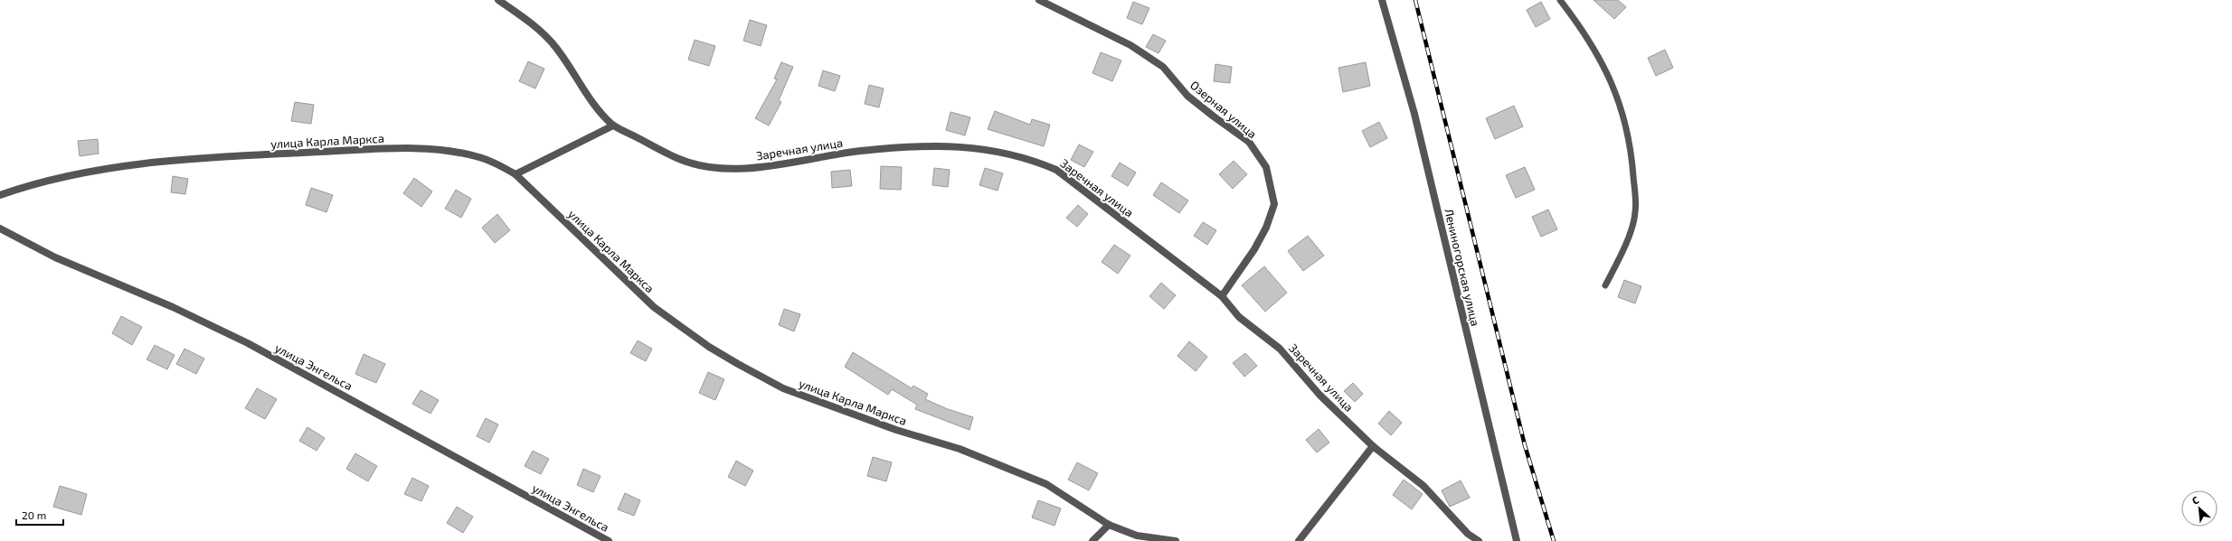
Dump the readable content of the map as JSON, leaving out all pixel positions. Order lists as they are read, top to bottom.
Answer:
{
  "streets": {
    "street": [
      "Озерная улица",
      "улица Карла Маркса",
      "Заречная улица",
      "Лениногорская улица",
      "улица Энгельса"
    ]
  },
  "crossings": [
    ["Озерная улица", "Заречная улица"]
  ],
  "scale_bar": "20 m",
  "north": "top left"
}
